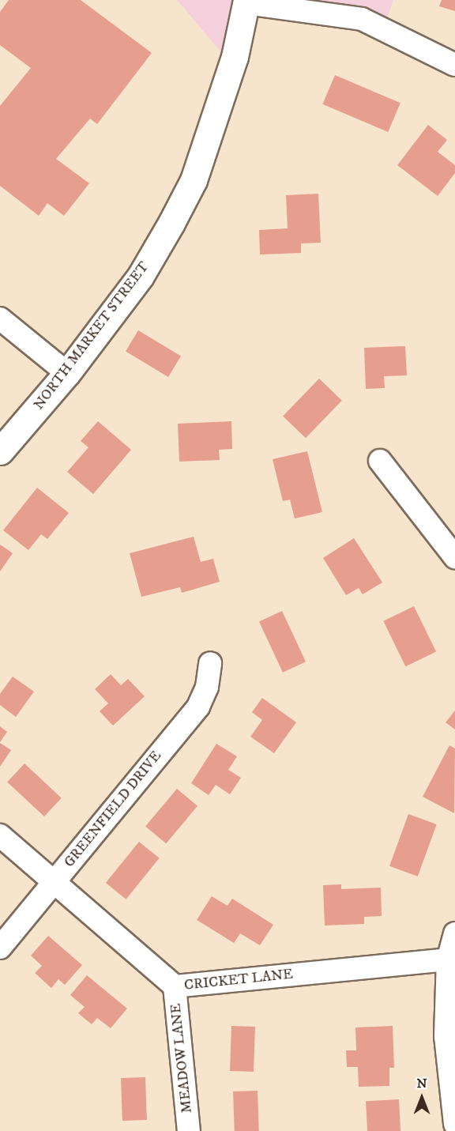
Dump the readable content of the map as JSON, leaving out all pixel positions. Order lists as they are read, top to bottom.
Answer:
{
  "streets": {
    "street": [
      "NORTH MARKET STREET",
      "GREENFIELD DRIVE",
      "CRICKET LANE",
      "MEADOW LANE"
    ]
  },
  "crossings": [
    ["GREENFIELD DRIVE", "CRICKET LANE"],
    ["CRICKET LANE", "MEADOW LANE"]
  ],
  "north": "top"
}
